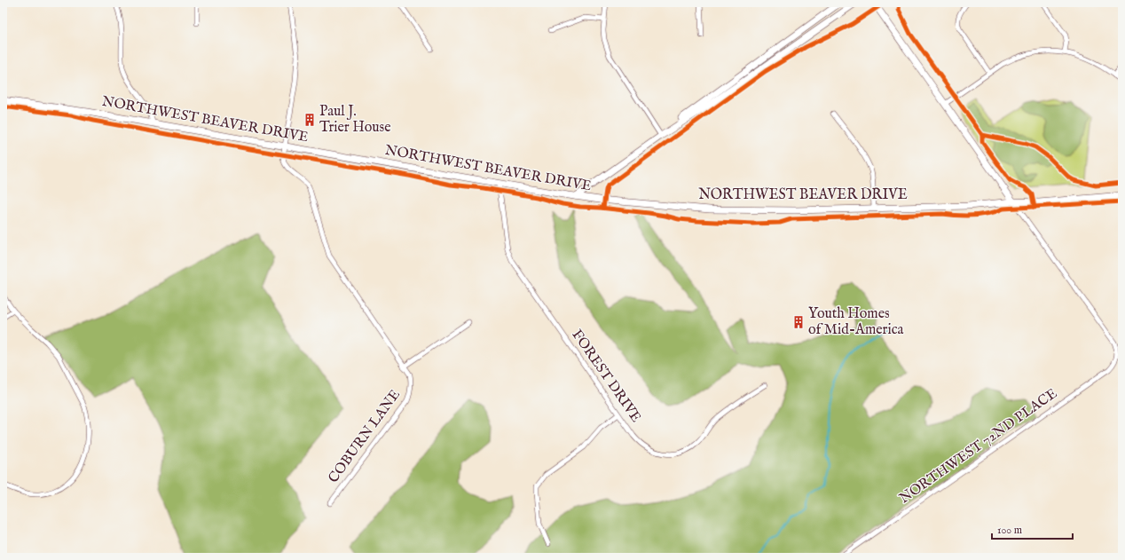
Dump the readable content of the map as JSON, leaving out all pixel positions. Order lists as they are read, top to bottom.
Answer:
{
  "streets": {
    "main road": ["NORTHWEST BEAVER DRIVE"],
    "street": ["FOREST DRIVE", "COBURN LANE", "NORTHWEST 72ND PLACE"]
  },
  "crossings": [
    ["NORTHWEST BEAVER DRIVE", "FOREST DRIVE"],
    ["NORTHWEST BEAVER DRIVE", "COBURN LANE"],
    ["NORTHWEST BEAVER DRIVE", "NORTHWEST 72ND PLACE"]
  ],
  "places": {
    "building": ["Paul J. Trier House", "Youth Homes of Mid-America"]
  },
  "scale_bar": "100 m"
}
